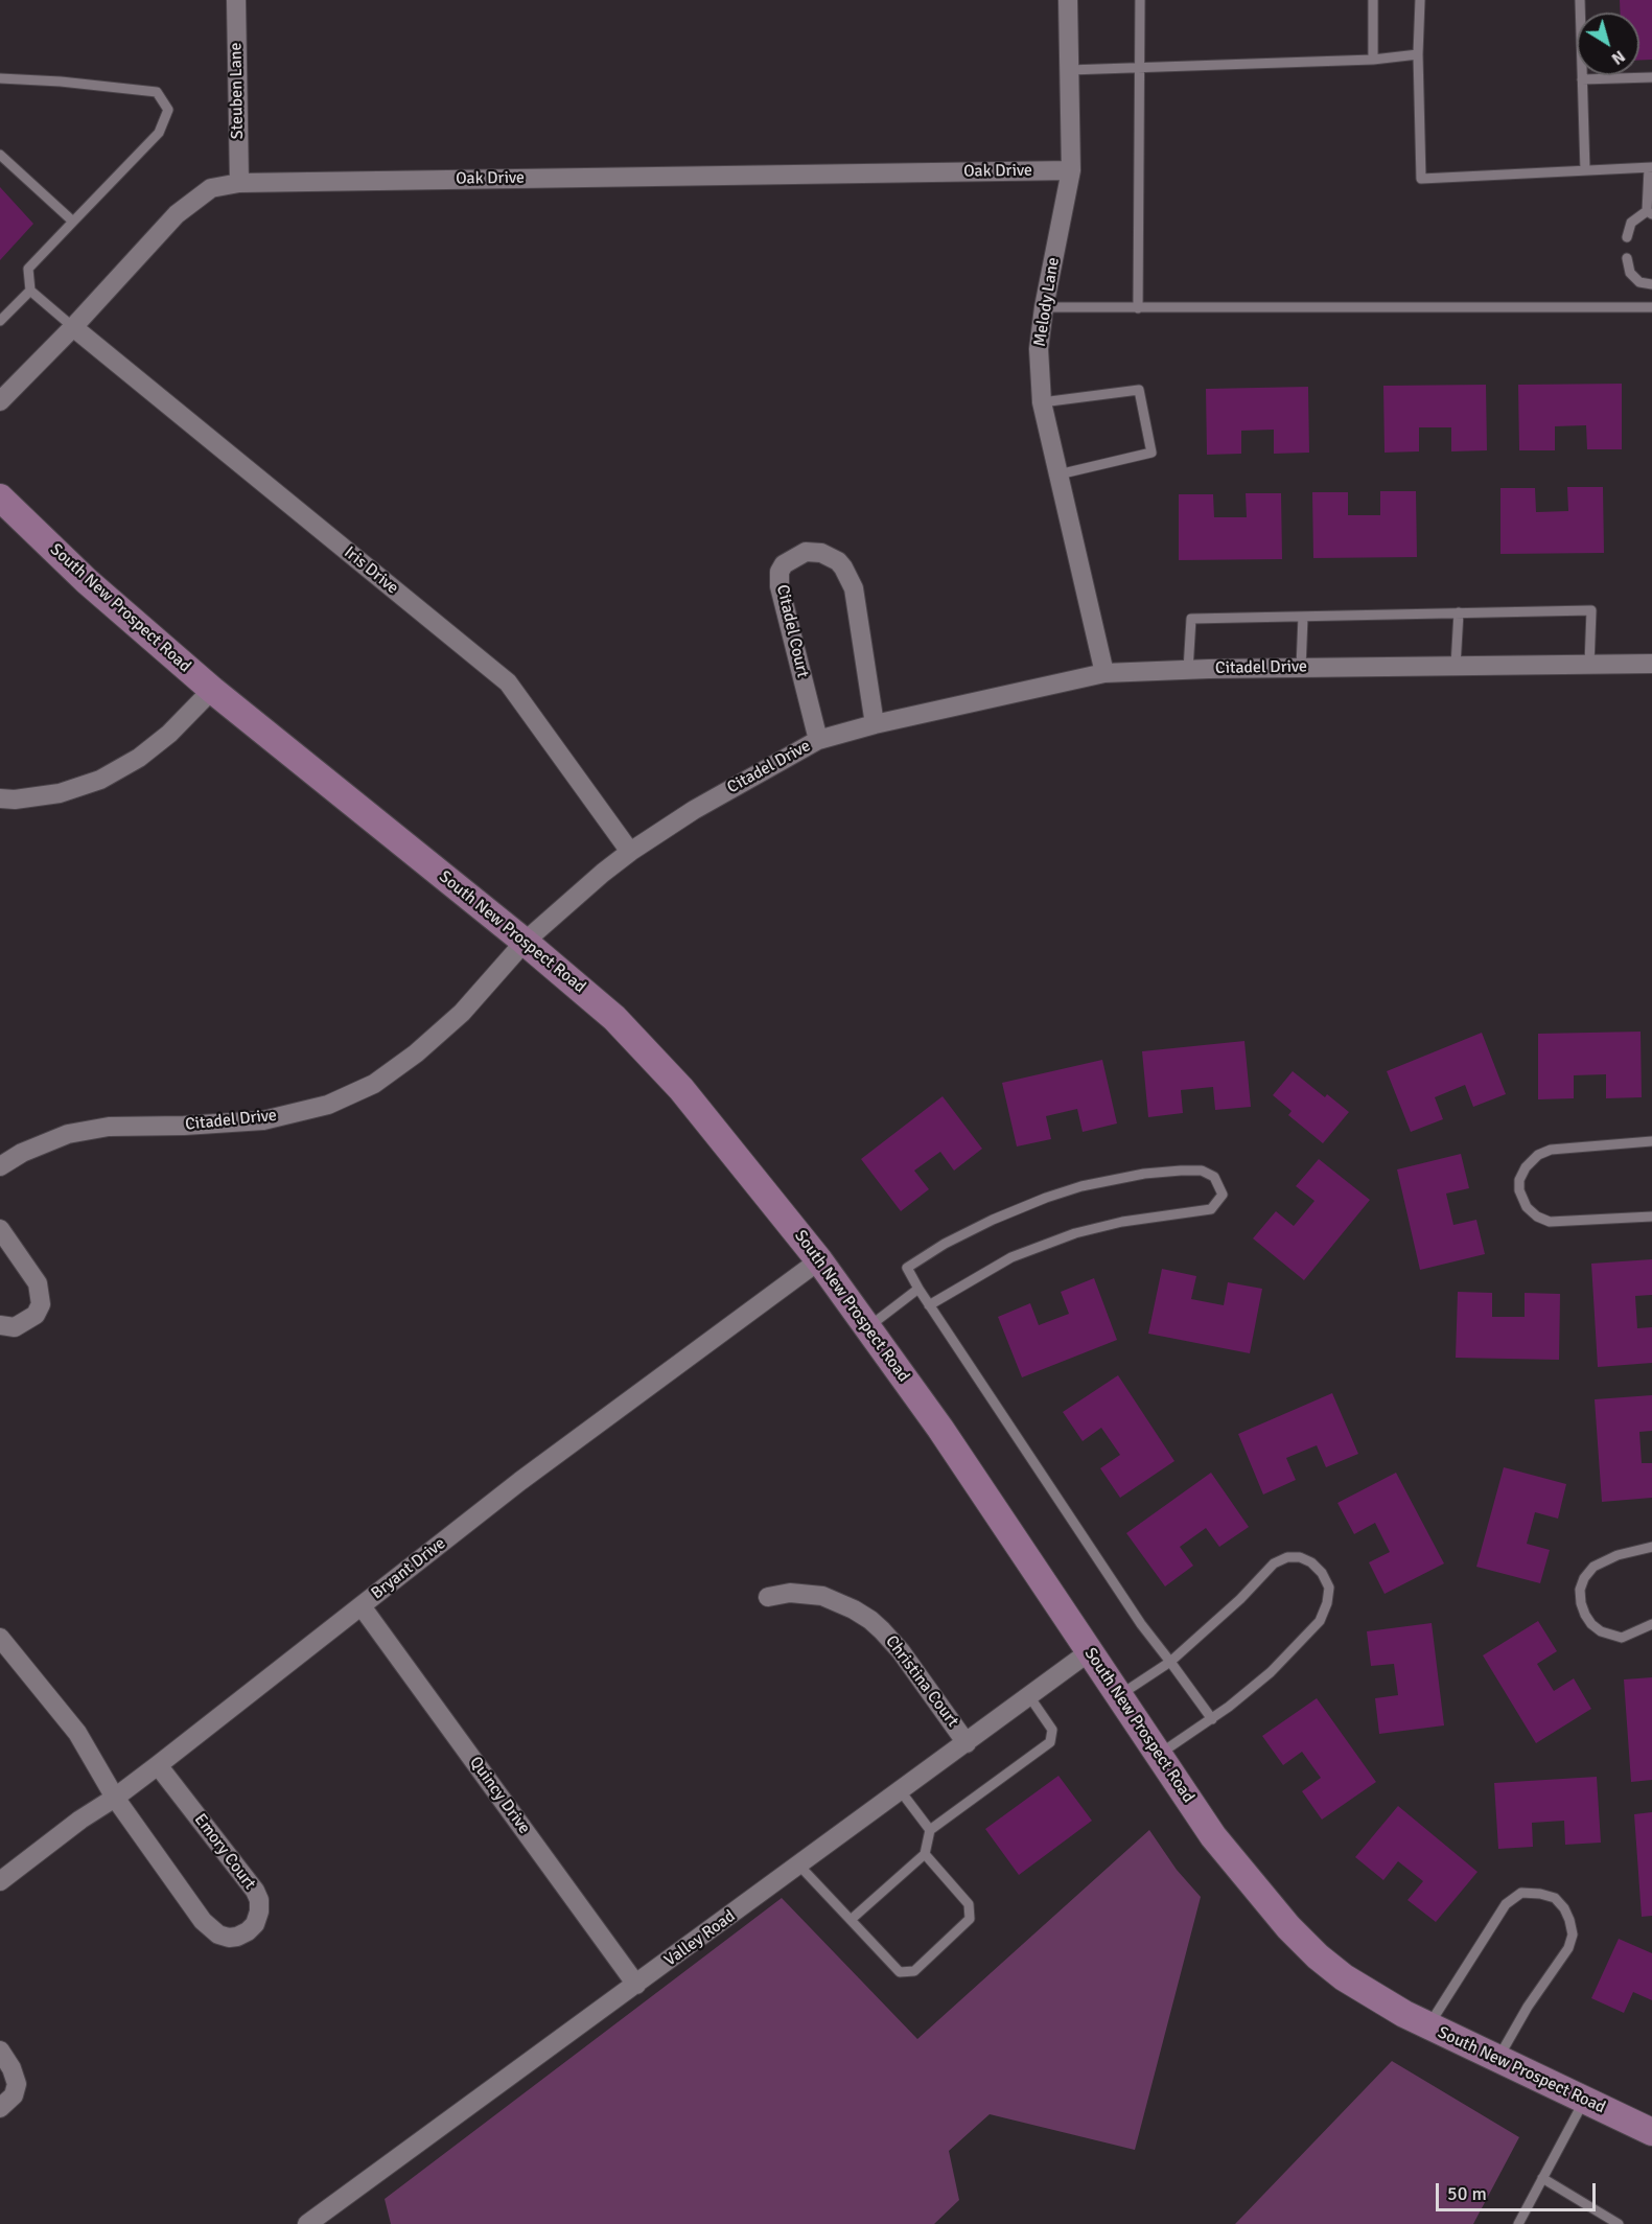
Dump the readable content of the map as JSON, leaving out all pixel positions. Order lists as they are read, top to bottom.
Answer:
{
  "streets": {
    "main road": ["South New Prospect Road"],
    "street": [
      "Steuben Lane",
      "Oak Drive",
      "Melody Lane",
      "Iris Drive",
      "Citadel Court",
      "Citadel Drive",
      "Bryant Drive",
      "Christina Court",
      "Quincy Drive",
      "Emory Court",
      "Valley Road"
    ]
  },
  "crossings": [
    ["Steuben Lane", "Oak Drive"],
    ["Oak Drive", "Melody Lane"],
    ["Oak Drive", "Iris Drive"],
    ["Melody Lane", "Citadel Drive"],
    ["Iris Drive", "Citadel Drive"],
    ["South New Prospect Road", "Citadel Drive"],
    ["South New Prospect Road", "Bryant Drive"],
    ["South New Prospect Road", "Valley Road"],
    ["Citadel Court", "Citadel Drive"],
    ["Bryant Drive", "Quincy Drive"],
    ["Bryant Drive", "Emory Court"],
    ["Christina Court", "Valley Road"],
    ["Quincy Drive", "Valley Road"]
  ],
  "scale_bar": "50 m",
  "north": "bottom right"
}
